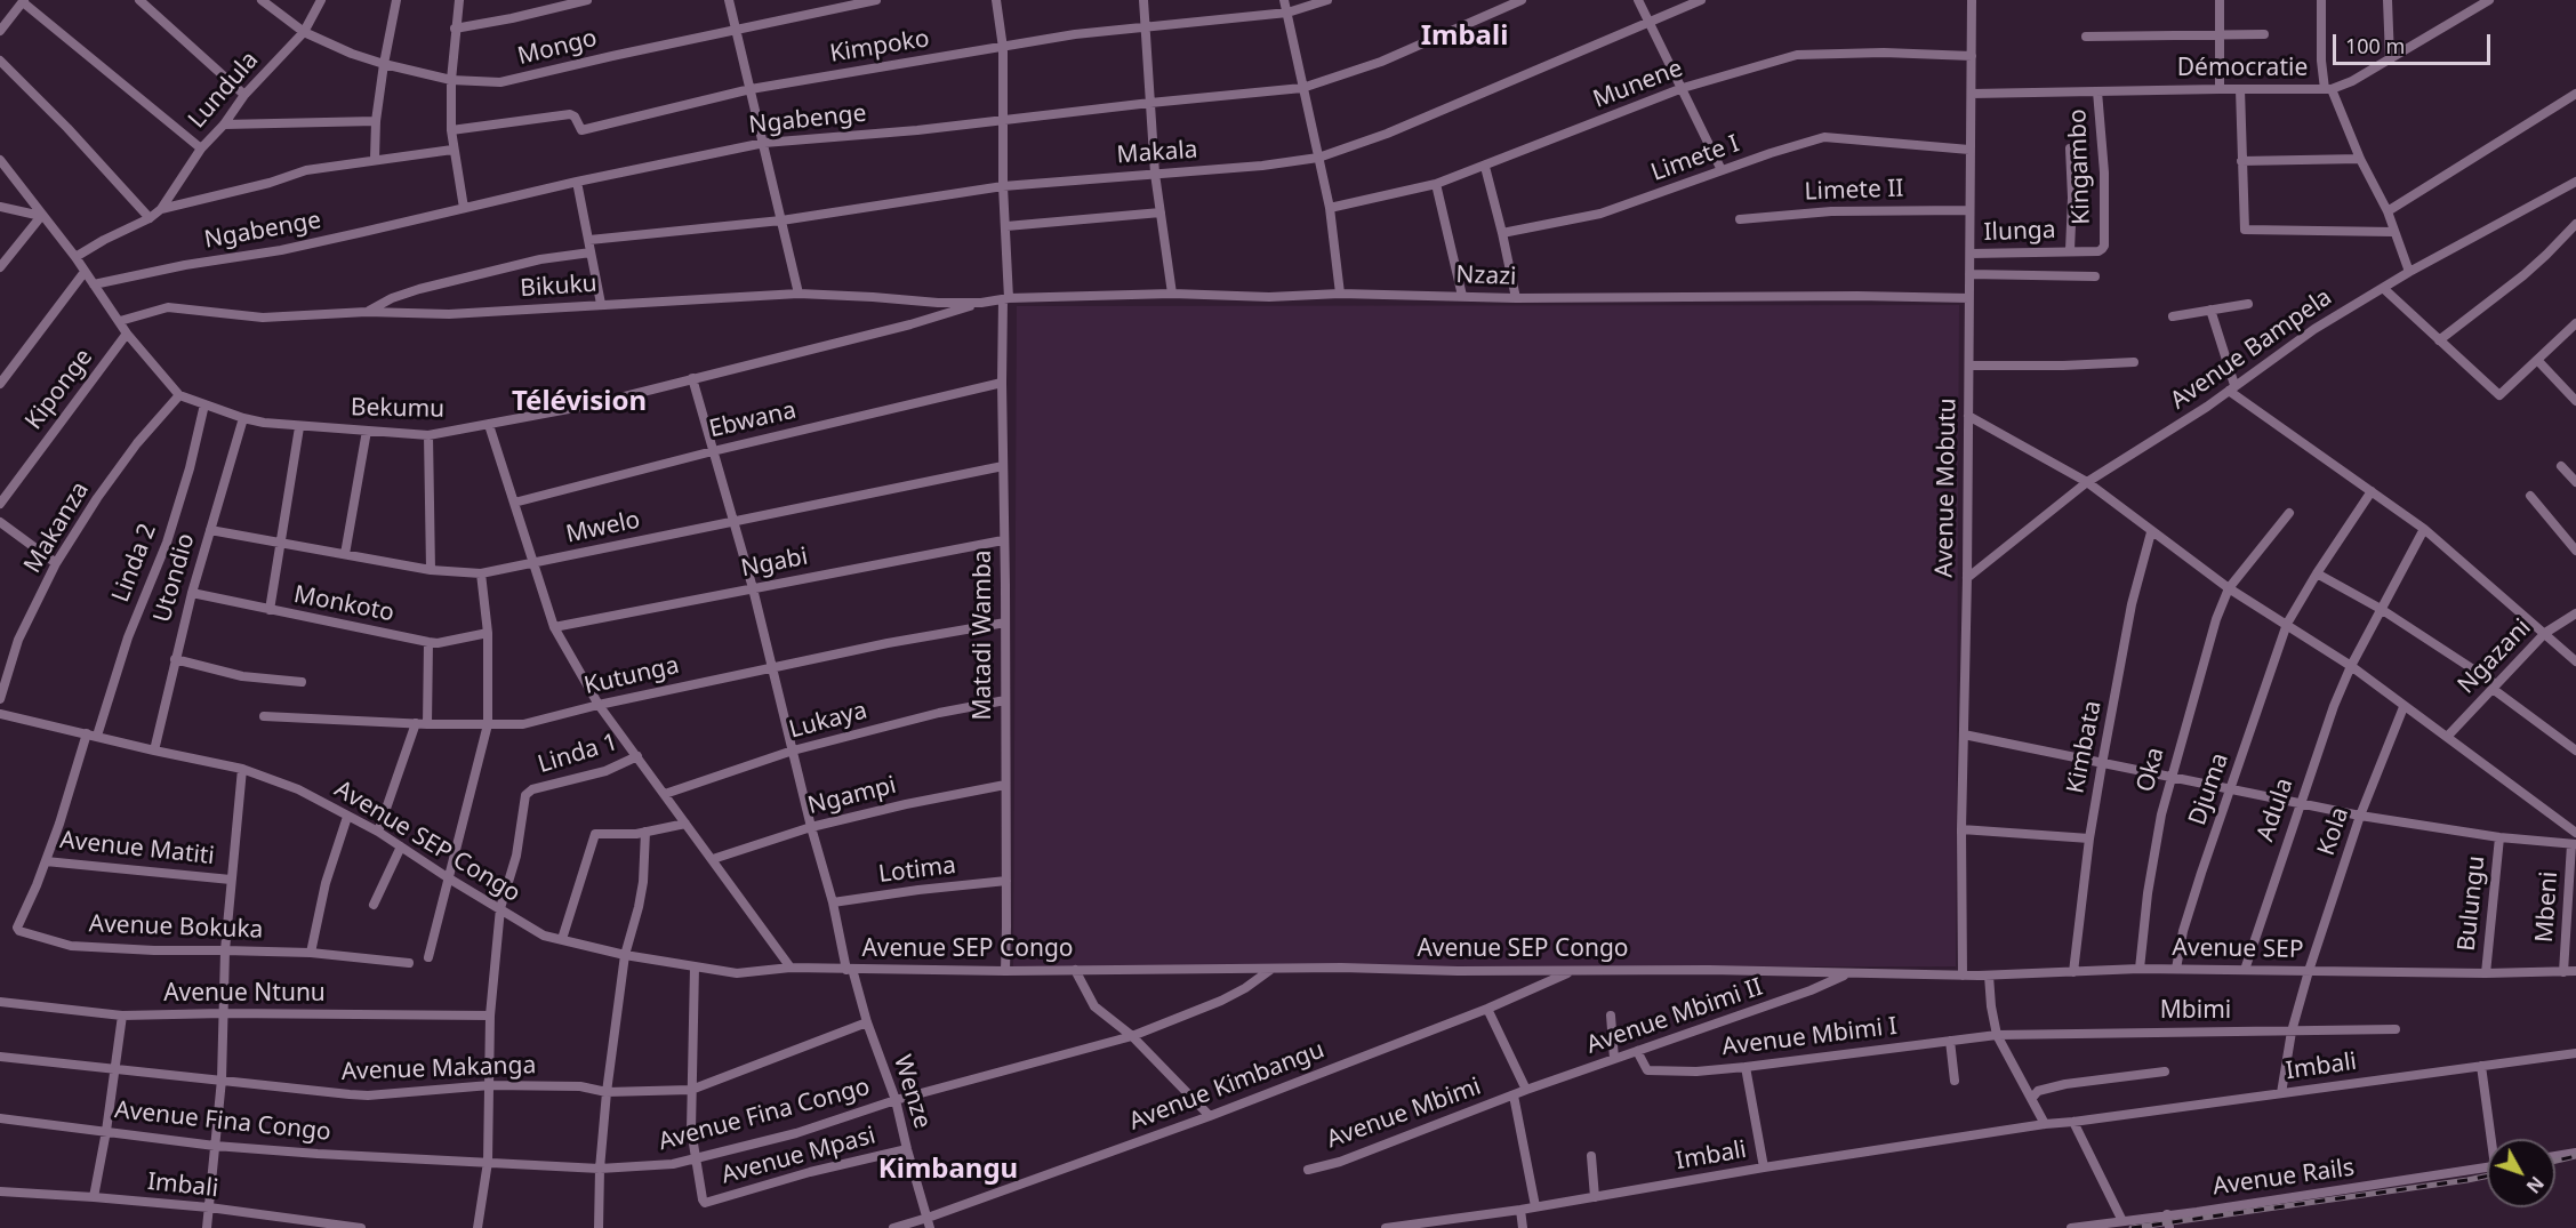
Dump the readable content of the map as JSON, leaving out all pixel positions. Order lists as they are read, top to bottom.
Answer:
{
  "streets": {
    "street": [
      "Kimpoko",
      "Mongo",
      "Démocratie",
      "Munene",
      "Lundula",
      "Ngabenge",
      "Makala",
      "Limete I",
      "Kingambo",
      "Limete II",
      "Ilunga",
      "Nzazi",
      "Bikuku",
      "Avenue Bampela",
      "Kiponge",
      "Bekumu",
      "Ebwana",
      "Avenue Mobutu",
      "Makanza",
      "Mwelo",
      "Linda 2",
      "Ngabi",
      "Utondio",
      "Monkoto",
      "Matadi Wamba",
      "Ngazani",
      "Kutunga",
      "Lukaya",
      "Kimbata",
      "Linda 1",
      "Oka",
      "Djuma",
      "Ngampi",
      "Adula",
      "Kola",
      "Avenue SEP Congo",
      "Avenue Matiti",
      "Lotima",
      "Bulungu",
      "Mbeni",
      "Avenue Bokuka",
      "Avenue SEP",
      "Avenue Ntunu",
      "Mbimi",
      "Avenue Mbimi II",
      "Avenue Mbimi I",
      "Imbali",
      "Avenue Makanga",
      "Avenue Kimbangu",
      "Wenze",
      "Avenue Mbimi",
      "Avenue Fina Congo",
      "Avenue Mpasi",
      "Avenue Rails"
    ]
  },
  "crossings": [
    ["Kimpoko", "Matadi Wamba"],
    ["Mongo", "Lundula"],
    ["Démocratie", "Kingambo"],
    ["Démocratie", "Avenue Mobutu"],
    ["Munene", "Avenue Mobutu"],
    ["Ngabenge", "Bekumu"],
    ["Ngabenge", "Matadi Wamba"],
    ["Makala", "Matadi Wamba"],
    ["Limete I", "Avenue Mobutu"],
    ["Kingambo", "Ilunga"],
    ["Limete II", "Avenue Mobutu"],
    ["Ilunga", "Avenue Mobutu"],
    ["Nzazi", "Bikuku"],
    ["Nzazi", "Avenue Mobutu"],
    ["Nzazi", "Matadi Wamba"],
    ["Bikuku", "Bekumu"],
    ["Bikuku", "Matadi Wamba"],
    ["Avenue Bampela", "Avenue Mobutu"],
    ["Kiponge", "Bekumu"],
    ["Bekumu", "Makanza"],
    ["Bekumu", "Linda 2"],
    ["Bekumu", "Utondio"],
    ["Bekumu", "Wenze"],
    ["Ebwana", "Matadi Wamba"],
    ["Ebwana", "Wenze"],
    ["Avenue Mobutu", "Avenue SEP Congo"],
    ["Mwelo", "Utondio"],
    ["Mwelo", "Matadi Wamba"],
    ["Mwelo", "Wenze"],
    ["Linda 2", "Avenue SEP Congo"],
    ["Linda 2", "Avenue Matiti"],
    ["Ngabi", "Matadi Wamba"],
    ["Ngabi", "Wenze"],
    ["Utondio", "Monkoto"],
    ["Utondio", "Avenue SEP Congo"],
    ["Matadi Wamba", "Kutunga"],
    ["Matadi Wamba", "Lukaya"],
    ["Matadi Wamba", "Ngampi"],
    ["Matadi Wamba", "Avenue SEP Congo"],
    ["Matadi Wamba", "Lotima"],
    ["Kutunga", "Wenze"],
    ["Lukaya", "Wenze"],
    ["Kimbata", "Avenue SEP"],
    ["Linda 1", "Avenue SEP Congo"],
    ["Oka", "Avenue SEP"],
    ["Djuma", "Avenue SEP"],
    ["Ngampi", "Wenze"],
    ["Adula", "Avenue SEP"],
    ["Kola", "Avenue SEP"],
    ["Kola", "Mbimi"],
    ["Kola", "Imbali"],
    ["Avenue SEP Congo", "Avenue Matiti"],
    ["Avenue SEP Congo", "Avenue SEP"],
    ["Avenue SEP Congo", "Avenue Mbimi II"],
    ["Avenue SEP Congo", "Avenue Kimbangu"],
    ["Avenue SEP Congo", "Wenze"],
    ["Avenue SEP Congo", "Avenue Fina Congo"],
    ["Avenue Matiti", "Avenue Bokuka"],
    ["Lotima", "Wenze"],
    ["Bulungu", "Avenue SEP"],
    ["Mbeni", "Avenue SEP"],
    ["Mbimi", "Avenue Mbimi I"],
    ["Avenue Mbimi II", "Avenue Mbimi I"],
    ["Avenue Mbimi II", "Avenue Mbimi"],
    ["Avenue Makanga", "Wenze"],
    ["Avenue Kimbangu", "Wenze"],
    ["Wenze", "Avenue Fina Congo"],
    ["Wenze", "Avenue Mpasi"],
    ["Avenue Fina Congo", "Avenue Mpasi"]
  ],
  "districts": ["Imbali", "Télévision", "Kimbangu"],
  "scale_bar": "100 m",
  "north": "bottom right"
}
